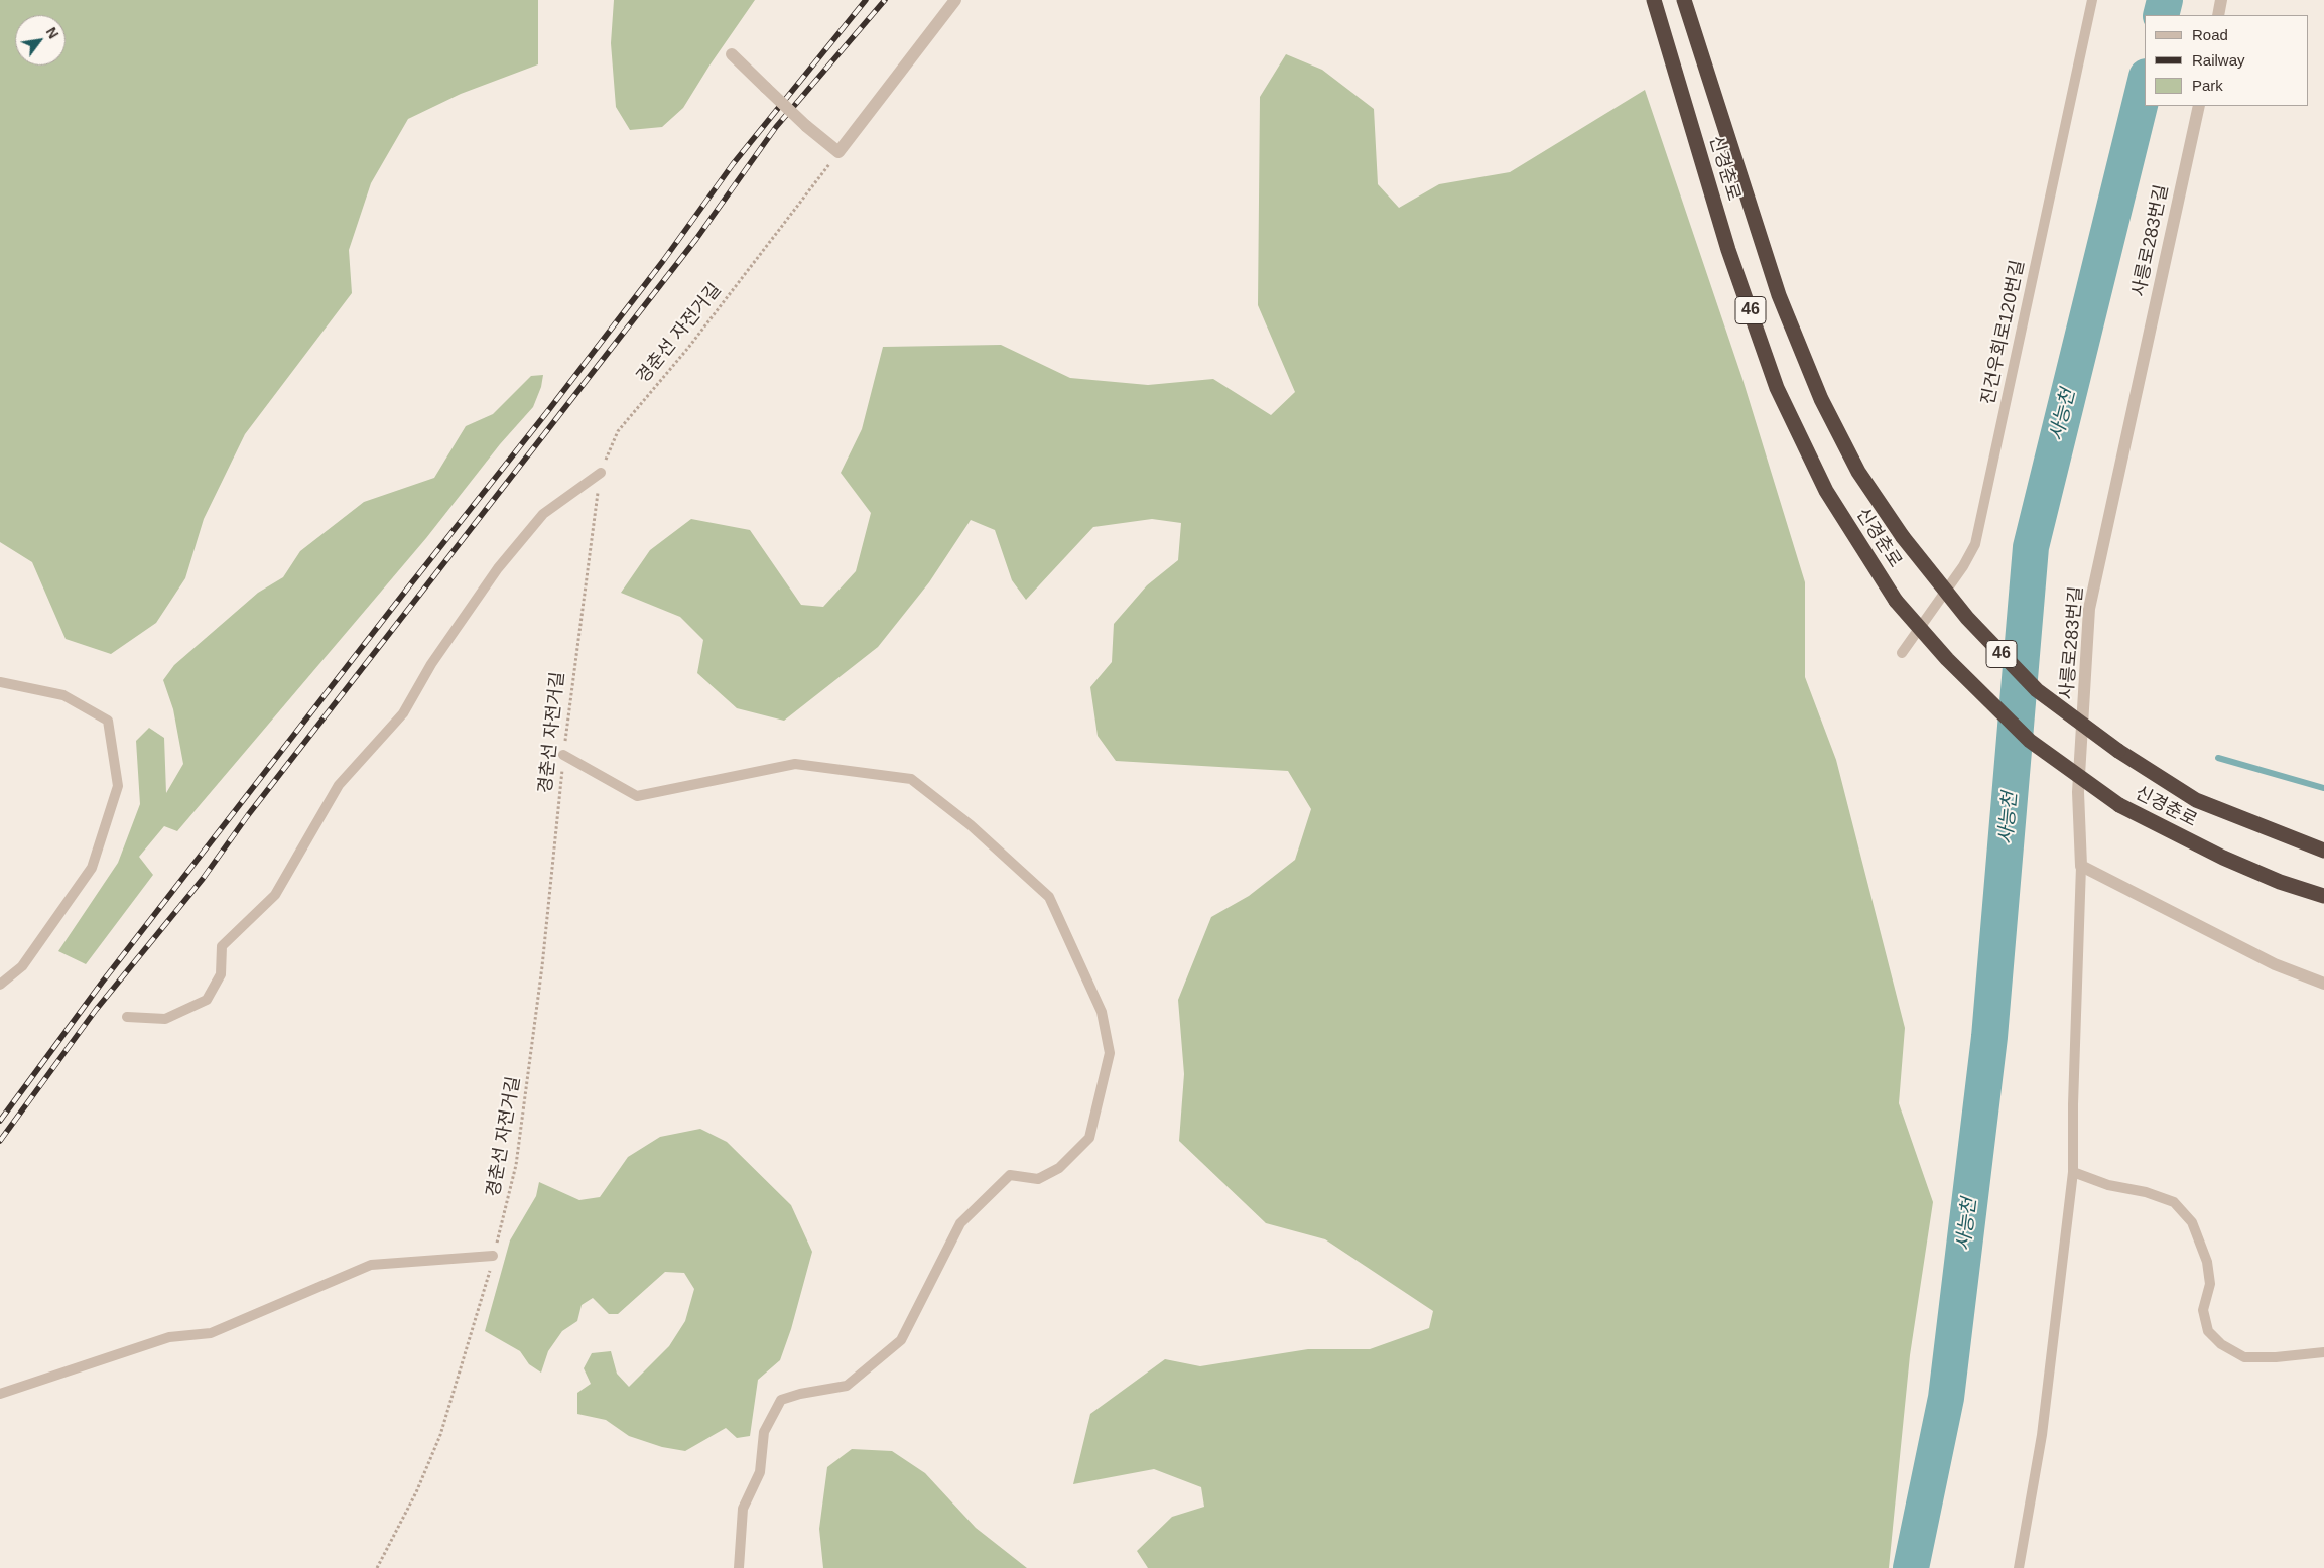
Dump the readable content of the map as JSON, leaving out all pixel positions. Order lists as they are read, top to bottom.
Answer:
{
  "streets": {
    "highway": ["신경춘로", "46"],
    "street": ["사릉로283번길"],
    "lane": ["진건우회로120번길"],
    "path": ["경춘선 자전거길"]
  },
  "water": ["사능천"],
  "legend": ["Road", "Railway", "Park"],
  "north": "top right"
}
